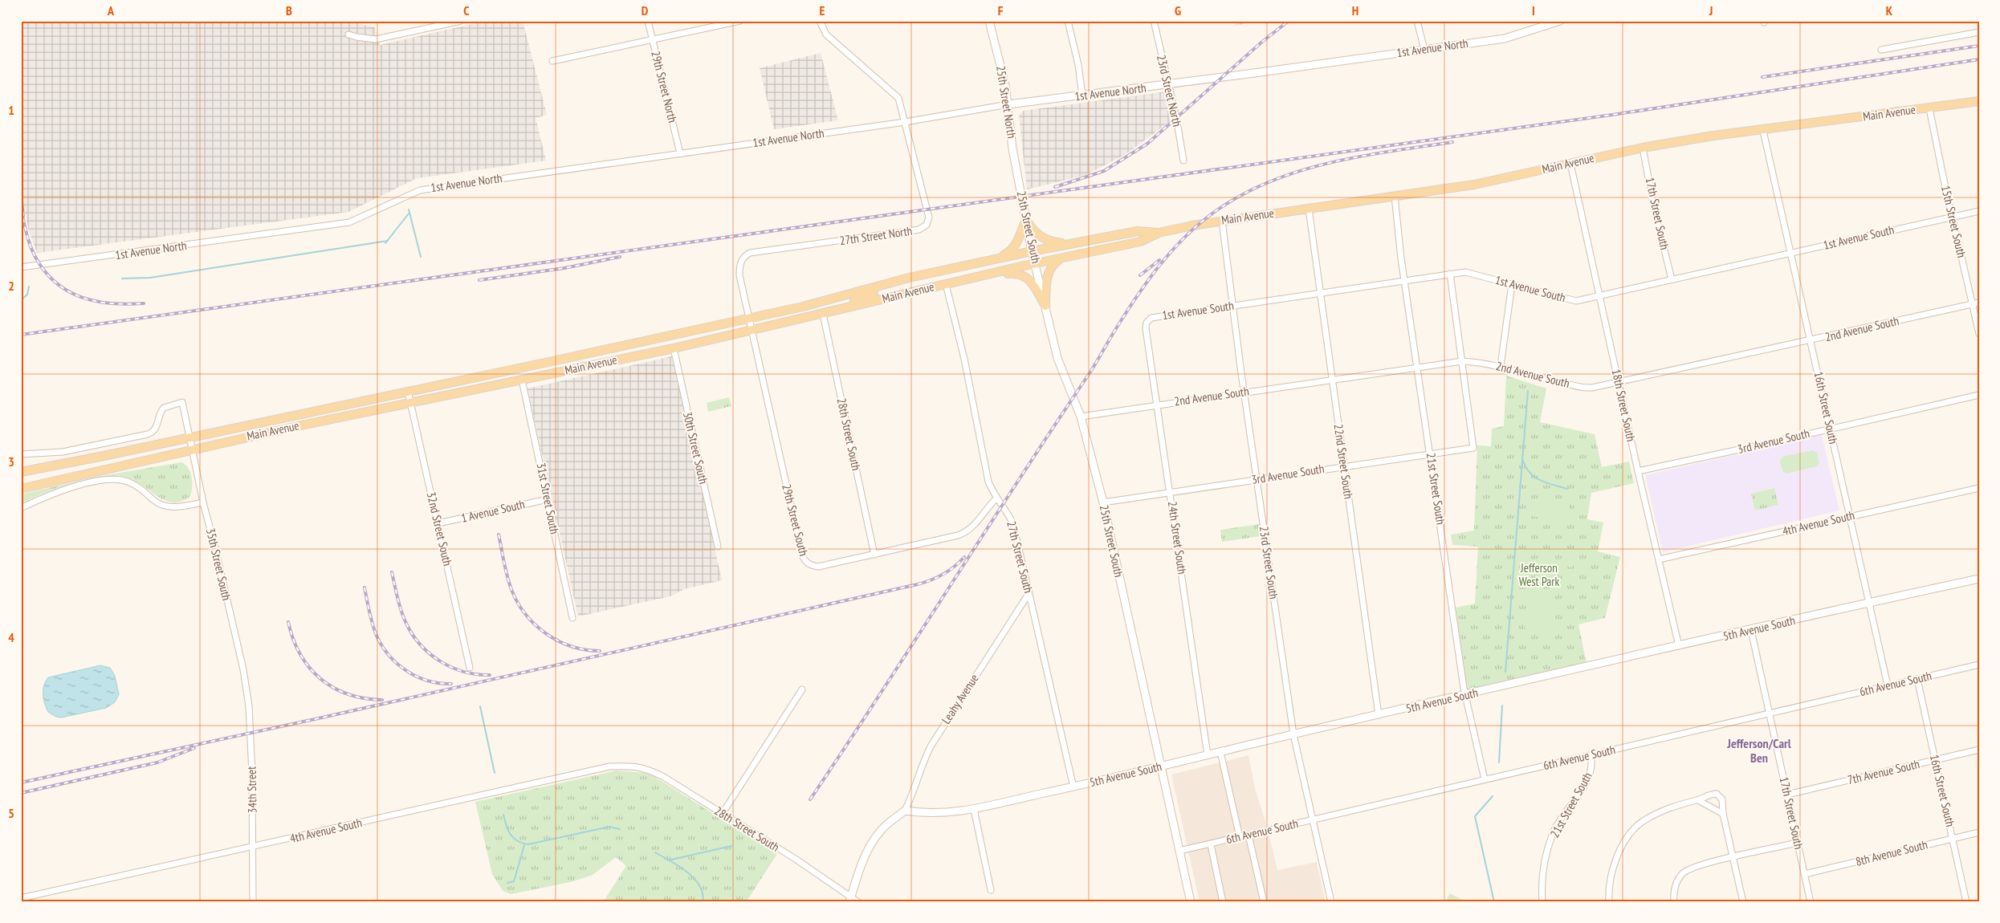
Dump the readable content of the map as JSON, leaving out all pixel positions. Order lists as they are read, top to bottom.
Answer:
{
  "streets": {
    "main road": ["Main Avenue"],
    "street": [
      "1st Avenue North",
      "29th Street North",
      "23rd Street North",
      "25th Street North",
      "17th Street South",
      "15th Street South",
      "25th Street South",
      "27th Street North",
      "1st Avenue South",
      "2nd Avenue South",
      "18th Street South",
      "16th Street South",
      "28th Street South",
      "3rd Avenue South",
      "30th Street South",
      "22nd Street South",
      "21st Street South",
      "31st Street South",
      "1 Avenue South",
      "29th Street South",
      "4th Avenue South",
      "32nd Street South",
      "24th Street South",
      "27th Street South",
      "23rd Street South",
      "35th Street South",
      "5th Avenue South",
      "6th Avenue South",
      "Leahy Avenue",
      "7th Avenue South",
      "34th Street",
      "8th Avenue South"
    ]
  },
  "crossings": [
    ["1st Avenue North", "29th Street North"],
    ["1st Avenue North", "23rd Street North"],
    ["1st Avenue North", "25th Street North"],
    ["1st Avenue North", "27th Street North"],
    ["25th Street North", "25th Street South"],
    ["Main Avenue", "17th Street South"],
    ["Main Avenue", "15th Street South"],
    ["Main Avenue", "25th Street South"],
    ["Main Avenue", "27th Street North"],
    ["Main Avenue", "18th Street South"],
    ["Main Avenue", "16th Street South"],
    ["Main Avenue", "28th Street South"],
    ["Main Avenue", "30th Street South"],
    ["Main Avenue", "22nd Street South"],
    ["Main Avenue", "21st Street South"],
    ["Main Avenue", "31st Street South"],
    ["Main Avenue", "29th Street South"],
    ["Main Avenue", "32nd Street South"],
    ["Main Avenue", "27th Street South"],
    ["Main Avenue", "23rd Street South"],
    ["Main Avenue", "35th Street South"],
    ["17th Street South", "1st Avenue South"],
    ["17th Street South", "5th Avenue South"],
    ["17th Street South", "6th Avenue South"],
    ["17th Street South", "7th Avenue South"],
    ["17th Street South", "8th Avenue South"],
    ["15th Street South", "1st Avenue South"],
    ["15th Street South", "2nd Avenue South"],
    ["25th Street South", "2nd Avenue South"],
    ["25th Street South", "3rd Avenue South"],
    ["25th Street South", "5th Avenue South"],
    ["25th Street South", "6th Avenue South"],
    ["27th Street North", "29th Street South"],
    ["1st Avenue South", "18th Street South"],
    ["1st Avenue South", "16th Street South"],
    ["1st Avenue South", "22nd Street South"],
    ["1st Avenue South", "21st Street South"],
    ["1st Avenue South", "24th Street South"],
    ["1st Avenue South", "23rd Street South"],
    ["2nd Avenue South", "18th Street South"],
    ["2nd Avenue South", "16th Street South"],
    ["2nd Avenue South", "3rd Avenue South"],
    ["2nd Avenue South", "22nd Street South"],
    ["2nd Avenue South", "21st Street South"],
    ["2nd Avenue South", "24th Street South"],
    ["2nd Avenue South", "23rd Street South"],
    ["18th Street South", "3rd Avenue South"],
    ["18th Street South", "4th Avenue South"],
    ["18th Street South", "5th Avenue South"],
    ["16th Street South", "3rd Avenue South"],
    ["16th Street South", "4th Avenue South"],
    ["16th Street South", "5th Avenue South"],
    ["16th Street South", "6th Avenue South"],
    ["16th Street South", "7th Avenue South"],
    ["16th Street South", "8th Avenue South"],
    ["28th Street South", "29th Street South"],
    ["28th Street South", "4th Avenue South"],
    ["3rd Avenue South", "22nd Street South"],
    ["3rd Avenue South", "21st Street South"],
    ["3rd Avenue South", "24th Street South"],
    ["3rd Avenue South", "23rd Street South"],
    ["22nd Street South", "5th Avenue South"],
    ["21st Street South", "5th Avenue South"],
    ["21st Street South", "6th Avenue South"],
    ["31st Street South", "1 Avenue South"],
    ["1 Avenue South", "32nd Street South"],
    ["29th Street South", "27th Street South"],
    ["4th Avenue South", "34th Street"],
    ["24th Street South", "5th Avenue South"],
    ["27th Street South", "5th Avenue South"],
    ["27th Street South", "Leahy Avenue"],
    ["23rd Street South", "5th Avenue South"],
    ["23rd Street South", "6th Avenue South"],
    ["35th Street South", "34th Street"],
    ["5th Avenue South", "Leahy Avenue"]
  ],
  "districts": ["Jefferson/Carl Ben"],
  "parks": ["Jefferson West Park"],
  "grid": {
    "columns": [
      "A",
      "B",
      "C",
      "D",
      "E",
      "F",
      "G",
      "H",
      "I",
      "J",
      "K"
    ],
    "rows": [
      "1",
      "2",
      "3",
      "4",
      "5"
    ]
  }
}
